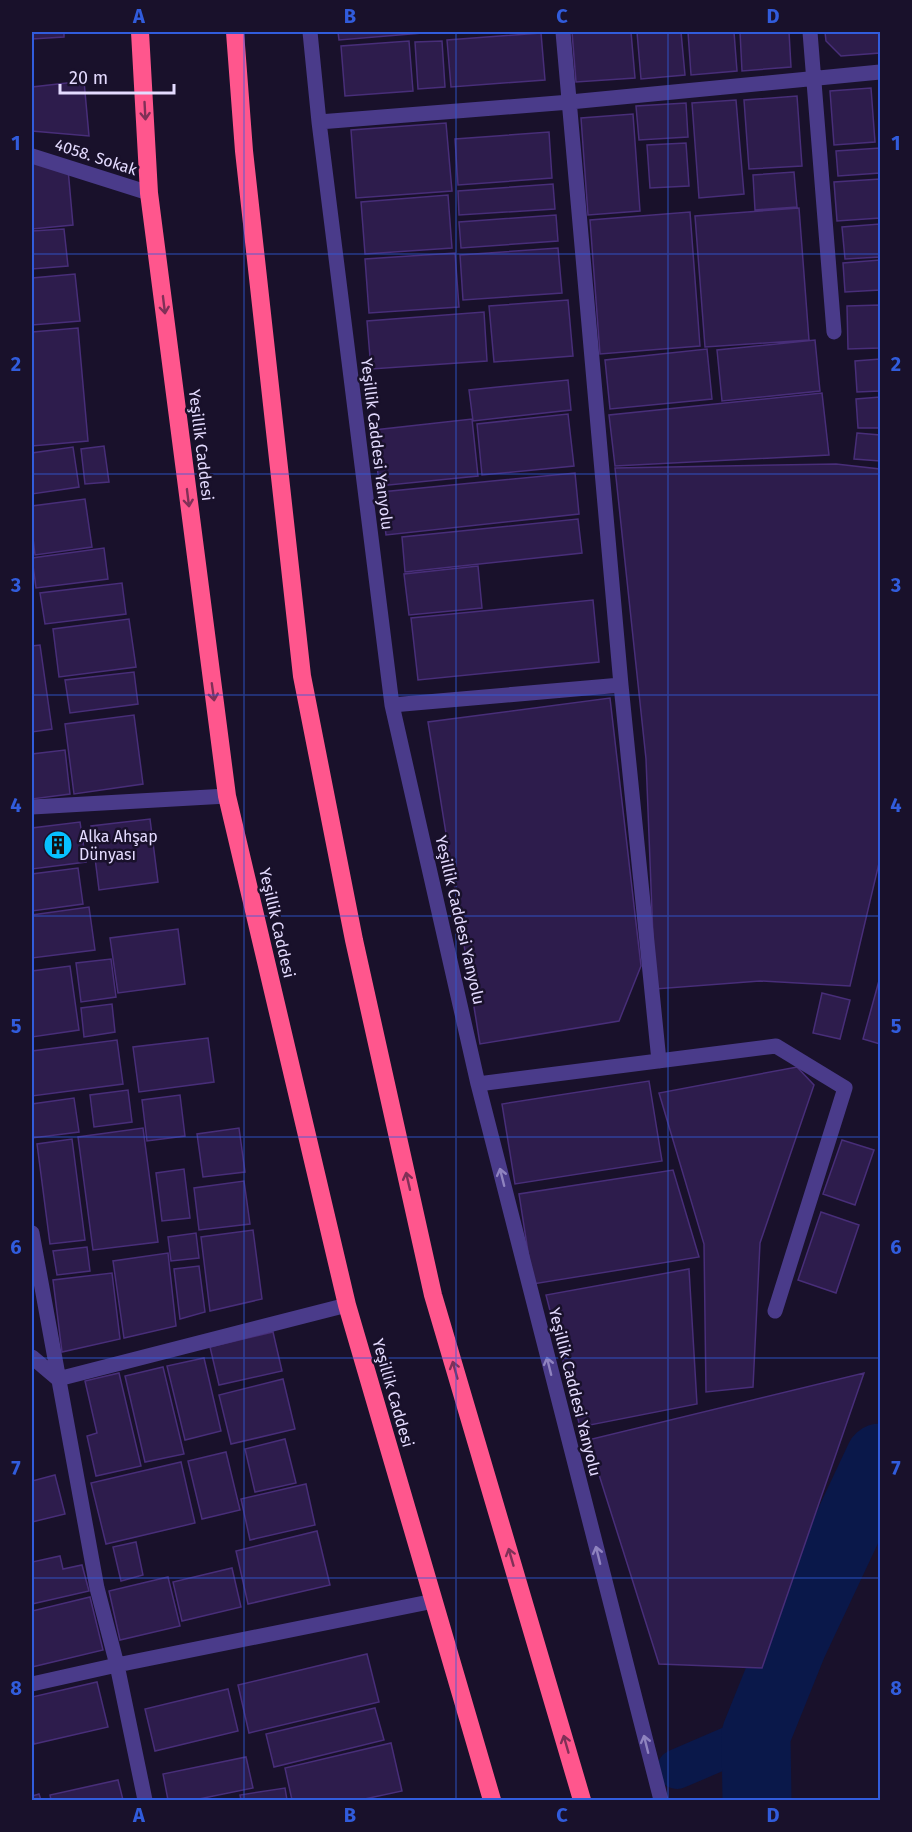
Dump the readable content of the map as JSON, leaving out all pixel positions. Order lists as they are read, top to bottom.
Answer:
{
  "streets": {
    "highway": ["Yeşillik Caddesi"],
    "street": ["4058. Sokak", "Yeşillik Caddesi Yanyolu"]
  },
  "crossings": [
    ["4058. Sokak", "Yeşillik Caddesi"]
  ],
  "one_way": ["Yeşillik Caddesi Yanyolu"],
  "places": {
    "building": ["Alka Ahşap Dünyası"]
  },
  "scale_bar": "20 m",
  "grid": {
    "columns": [
      "A",
      "B",
      "C",
      "D"
    ],
    "rows": [
      "1",
      "2",
      "3",
      "4",
      "5",
      "6",
      "7",
      "8"
    ]
  }
}
